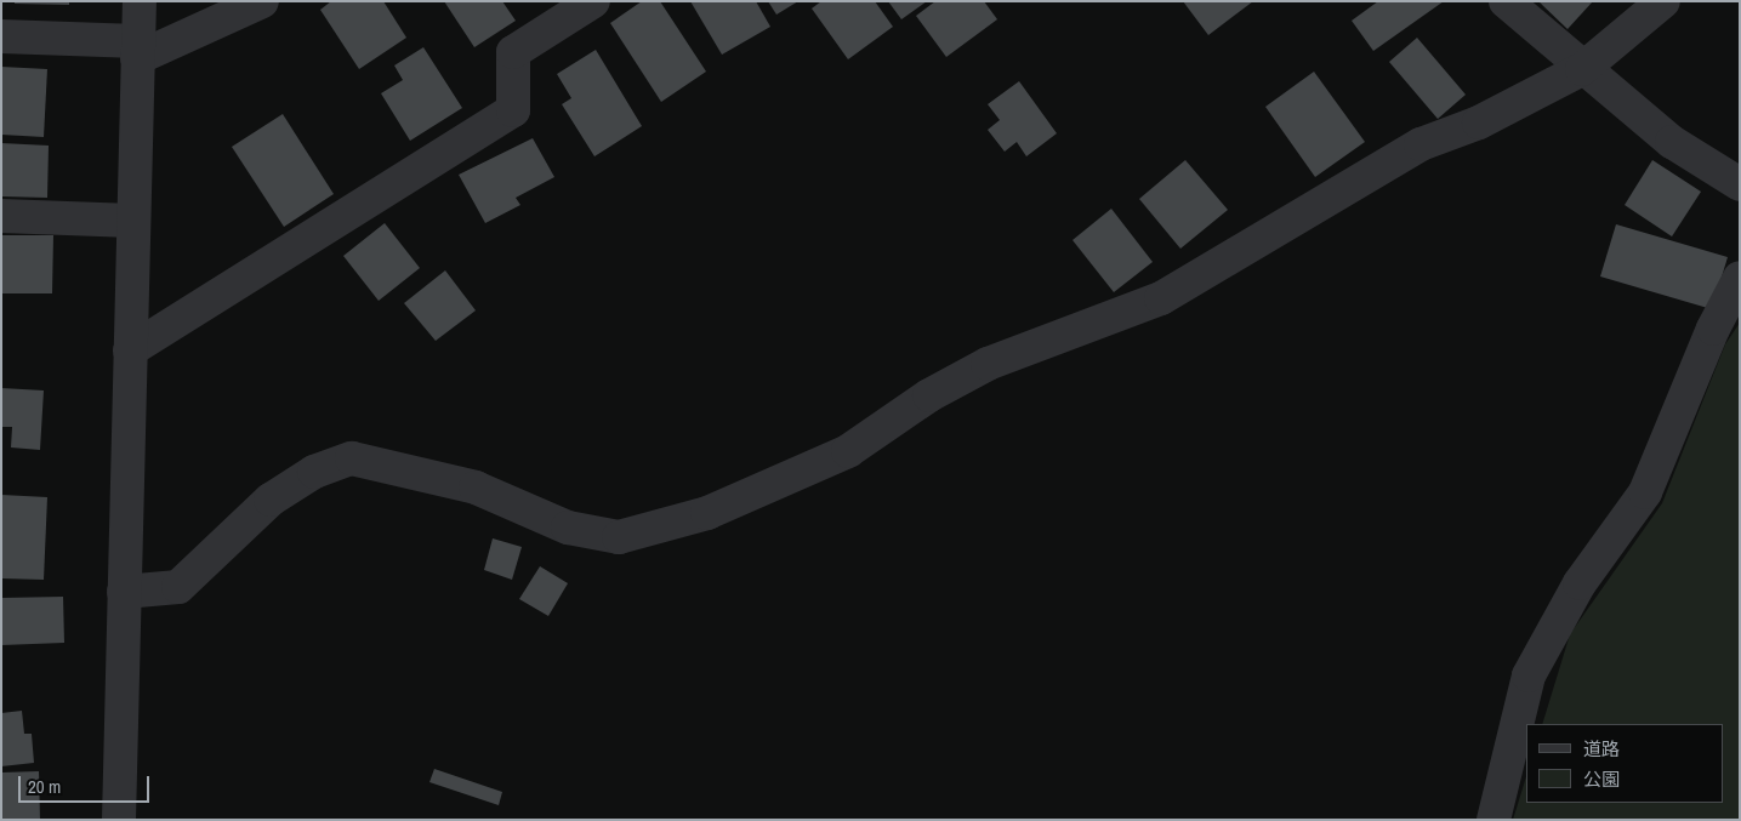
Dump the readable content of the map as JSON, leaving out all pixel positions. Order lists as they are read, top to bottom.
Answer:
{
  "legend": ["道路", "公園"],
  "scale_bar": "20 m"
}
